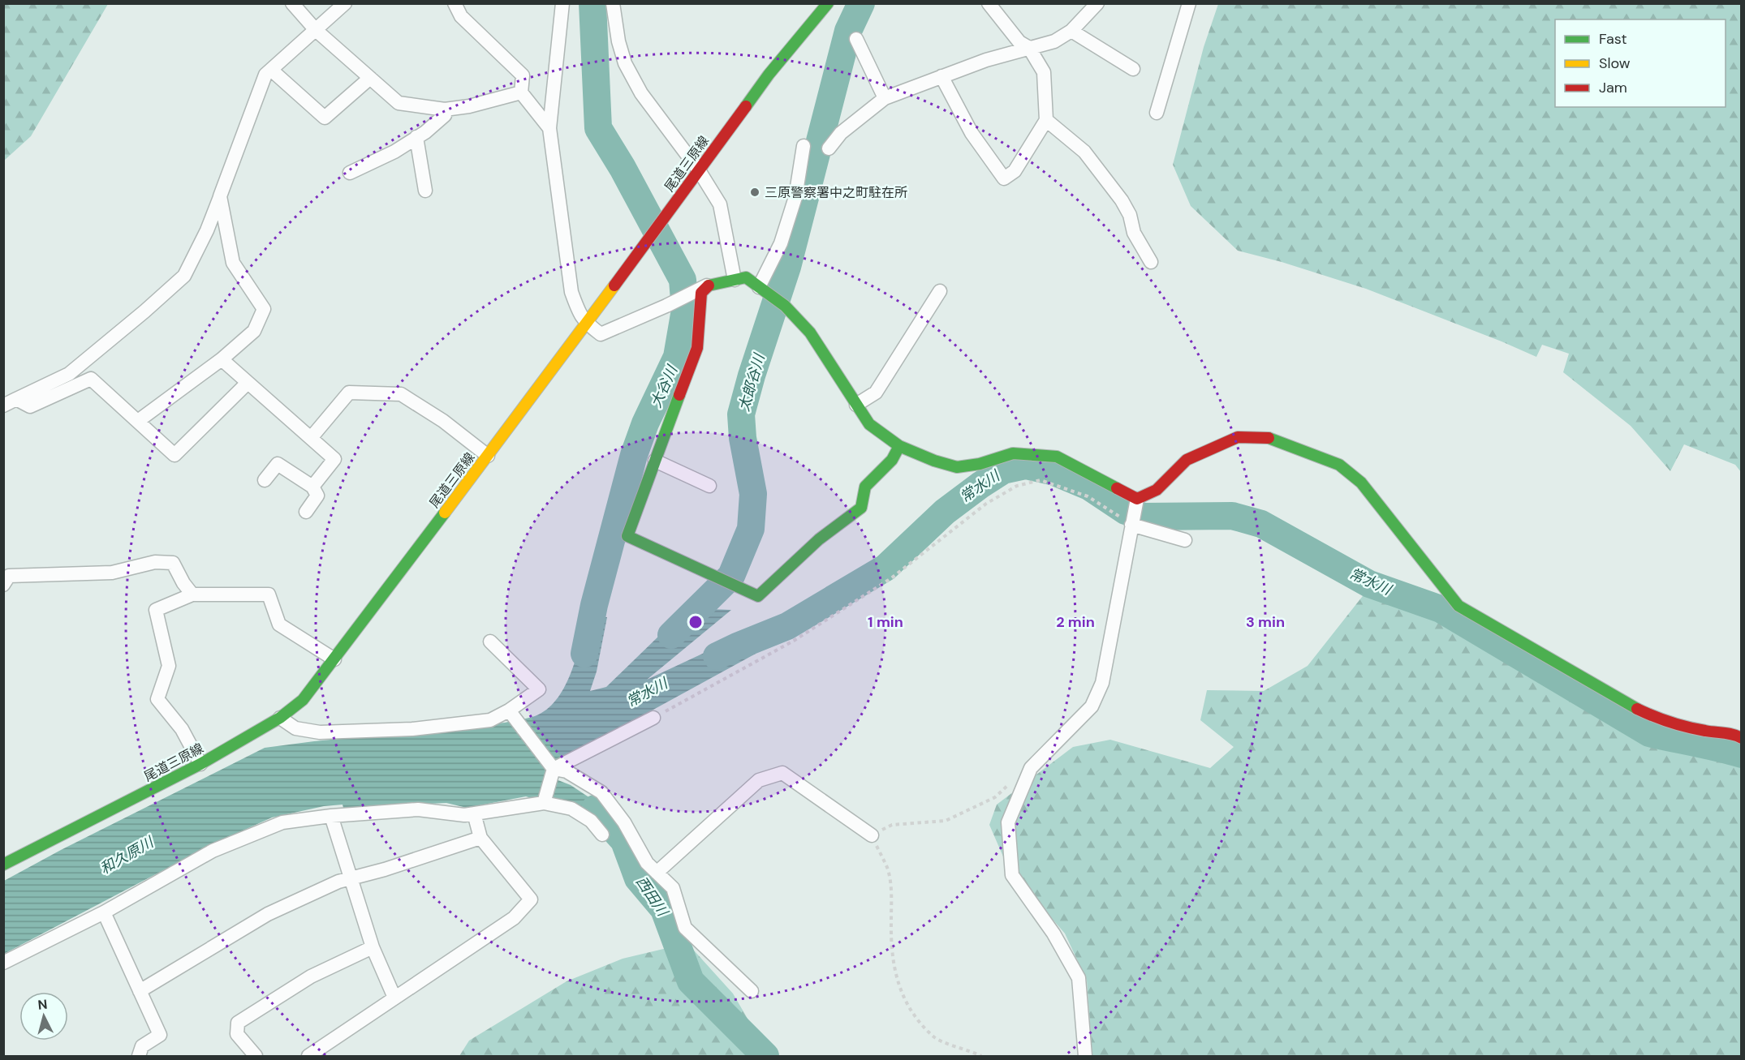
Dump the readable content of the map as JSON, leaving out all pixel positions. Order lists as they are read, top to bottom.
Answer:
{
  "streets": {
    "street": ["尾道三原線"]
  },
  "water": [
    "太郎谷川",
    "大谷川",
    "常水川",
    "和久原川",
    "西田川"
  ],
  "places": ["三原警察署中之町駐在所"],
  "legend": ["Fast", "Slow", "Jam"],
  "north": "top",
  "rings": ["1 min", "2 min", "3 min"]
}
